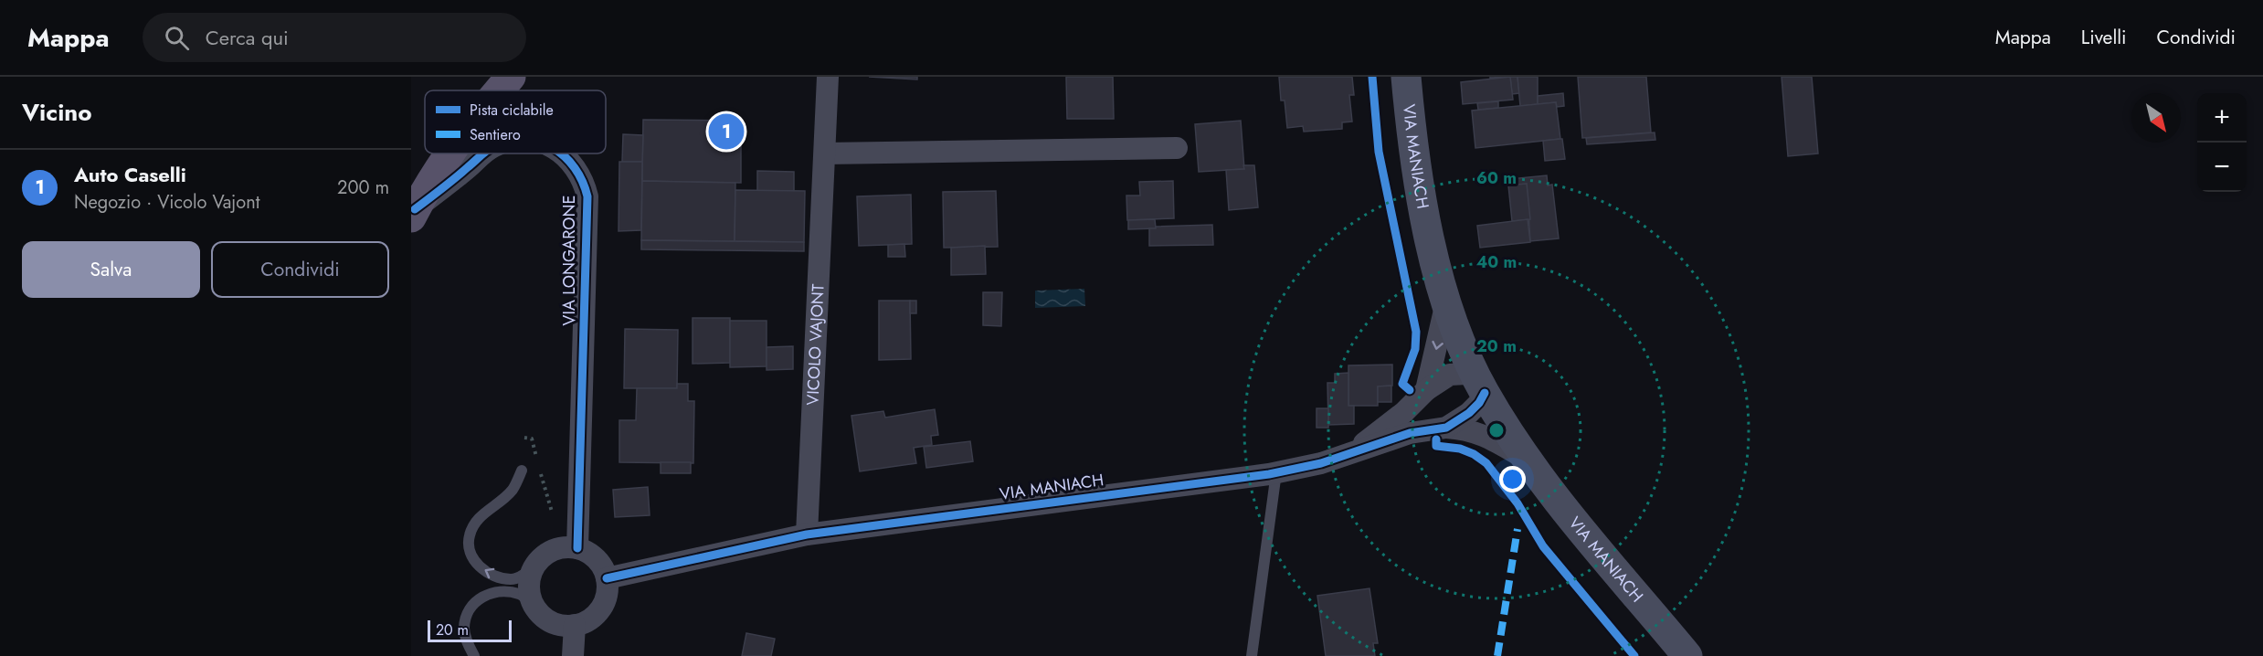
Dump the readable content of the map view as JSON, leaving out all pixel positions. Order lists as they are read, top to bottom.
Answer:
{
  "streets": {
    "main road": ["VIA MANIACH"],
    "street": ["VIA LONGARONE", "VICOLO VAJONT"]
  },
  "crossings": [
    ["VIA MANIACH", "VIA LONGARONE"],
    ["VIA MANIACH", "VICOLO VAJONT"]
  ],
  "legend": ["Pista ciclabile", "Sentiero"],
  "scale_bar": "20 m",
  "north": "bottom right",
  "page": {
    "header": "Mappa",
    "search": "Cerca qui",
    "nav": ["Mappa", "Livelli", "Condividi"],
    "heading": "Vicino",
    "map_buttons": ["+", "−"],
    "pins": "1",
    "list": [
      {
        "mark": "1",
        "name": "Auto Caselli",
        "note": "Negozio · Vicolo Vajont",
        "value": "200 m"
      }
    ],
    "buttons": ["Salva", "Condividi"],
    "scale": "20 m"
  },
  "rings": ["60 m", "40 m", "20 m"]
}
